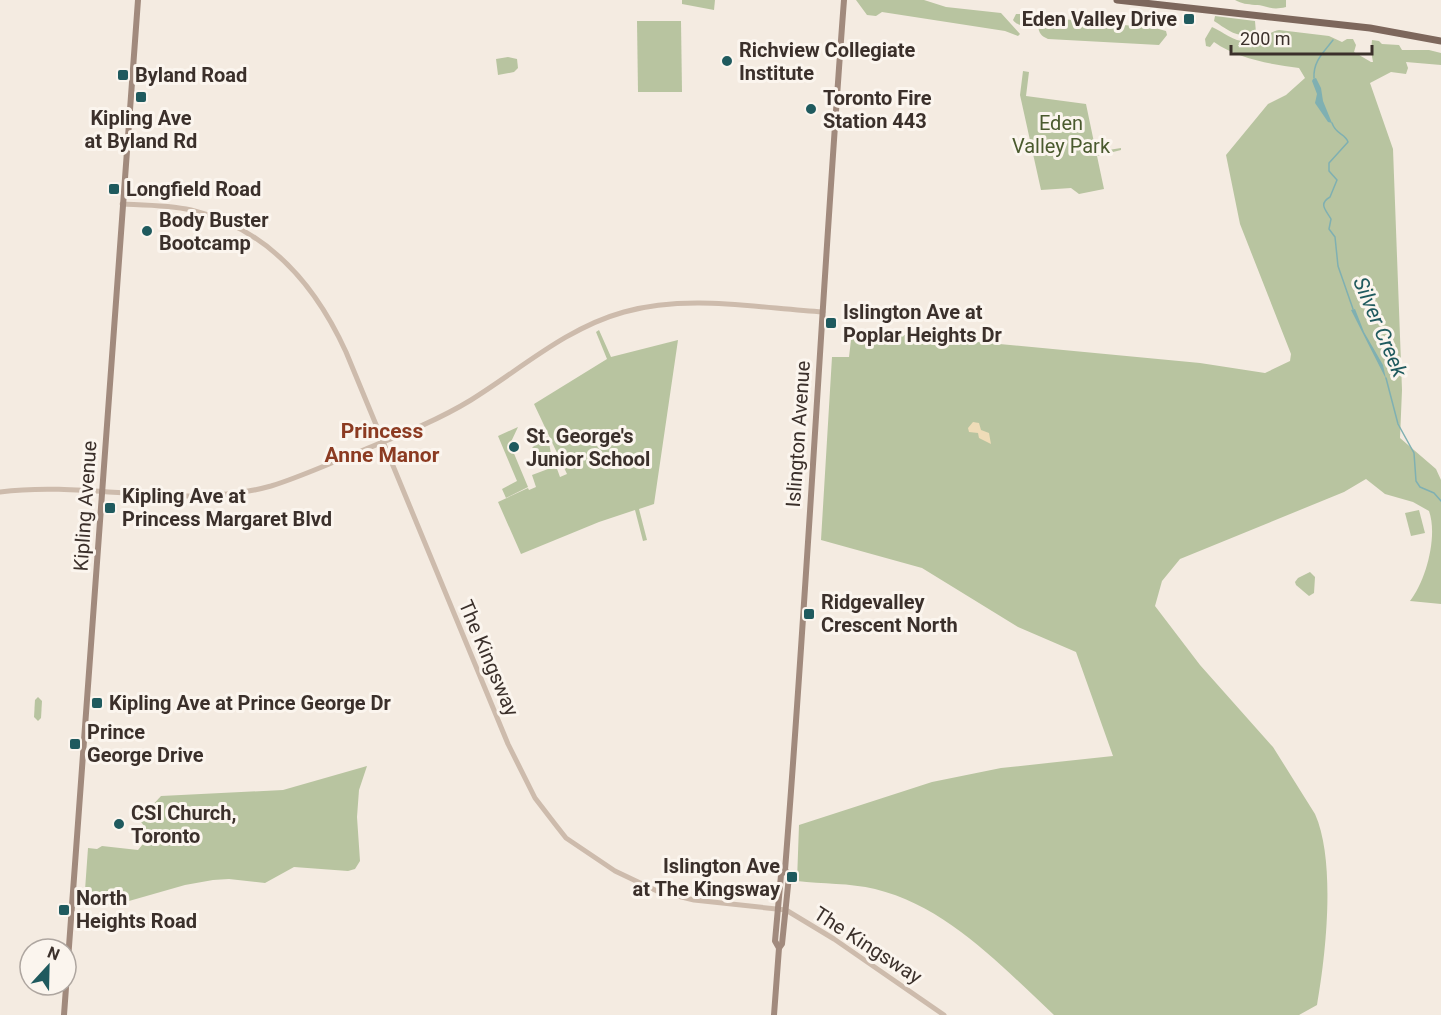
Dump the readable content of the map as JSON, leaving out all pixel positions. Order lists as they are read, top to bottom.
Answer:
{
  "streets": {
    "main road": ["Islington Avenue", "Kipling Avenue"],
    "street": ["The Kingsway"]
  },
  "crossings": [
    ["Islington Avenue", "The Kingsway"],
    ["Kipling Avenue", "The Kingsway"]
  ],
  "districts": ["Princess Anne Manor"],
  "water": ["Silver Creek"],
  "parks": ["Eden Valley Park"],
  "places": {
    "transit": [
      "Eden Valley Drive",
      "Byland Road",
      "Kipling Ave at Byland Rd",
      "Longfield Road",
      "Islington Ave at Poplar Heights Dr",
      "Kipling Ave at Princess Margaret Blvd",
      "Ridgevalley Crescent North",
      "Kipling Ave at Prince George Dr",
      "Prince George Drive",
      "Islington Ave at The Kingsway",
      "North Heights Road"
    ],
    "other": [
      "Richview Collegiate Institute",
      "Toronto Fire Station 443",
      "Body Buster Bootcamp",
      "St. George's Junior School",
      "CSI Church, Toronto"
    ]
  },
  "scale_bar": "200 m",
  "north": "top"
}
